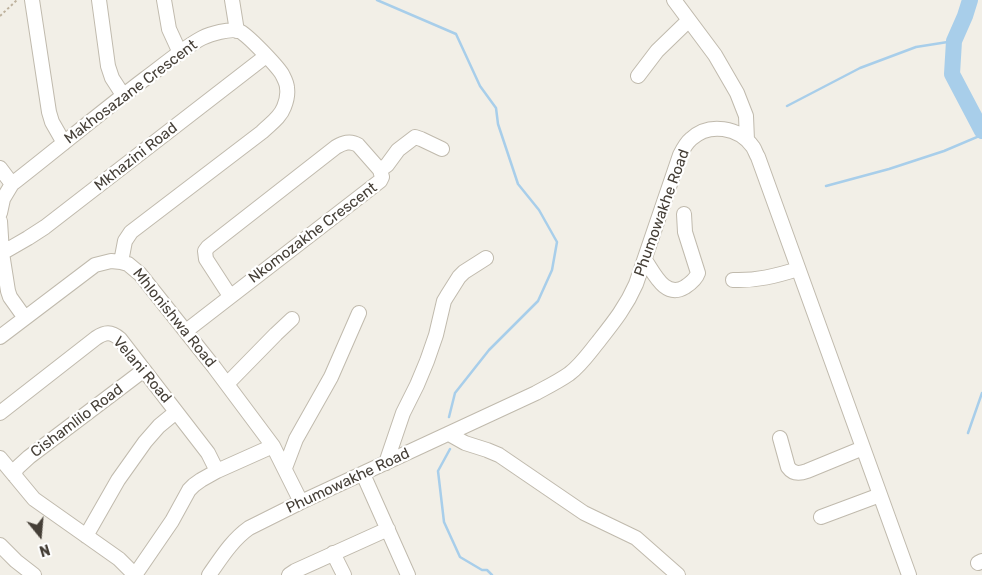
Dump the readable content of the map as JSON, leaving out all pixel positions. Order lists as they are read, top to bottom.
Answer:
{
  "streets": {
    "street": [
      "Makhosazane Crescent",
      "Mkhazini Road",
      "Phumowakhe Road",
      "Nkomozakhe Crescent",
      "Mhlonishwa Road",
      "Velani Road",
      "Cishamlilo Road"
    ]
  },
  "crossings": [
    ["Phumowakhe Road", "Mhlonishwa Road"],
    ["Nkomozakhe Crescent", "Mhlonishwa Road"],
    ["Velani Road", "Cishamlilo Road"]
  ],
  "north": "bottom"
}
